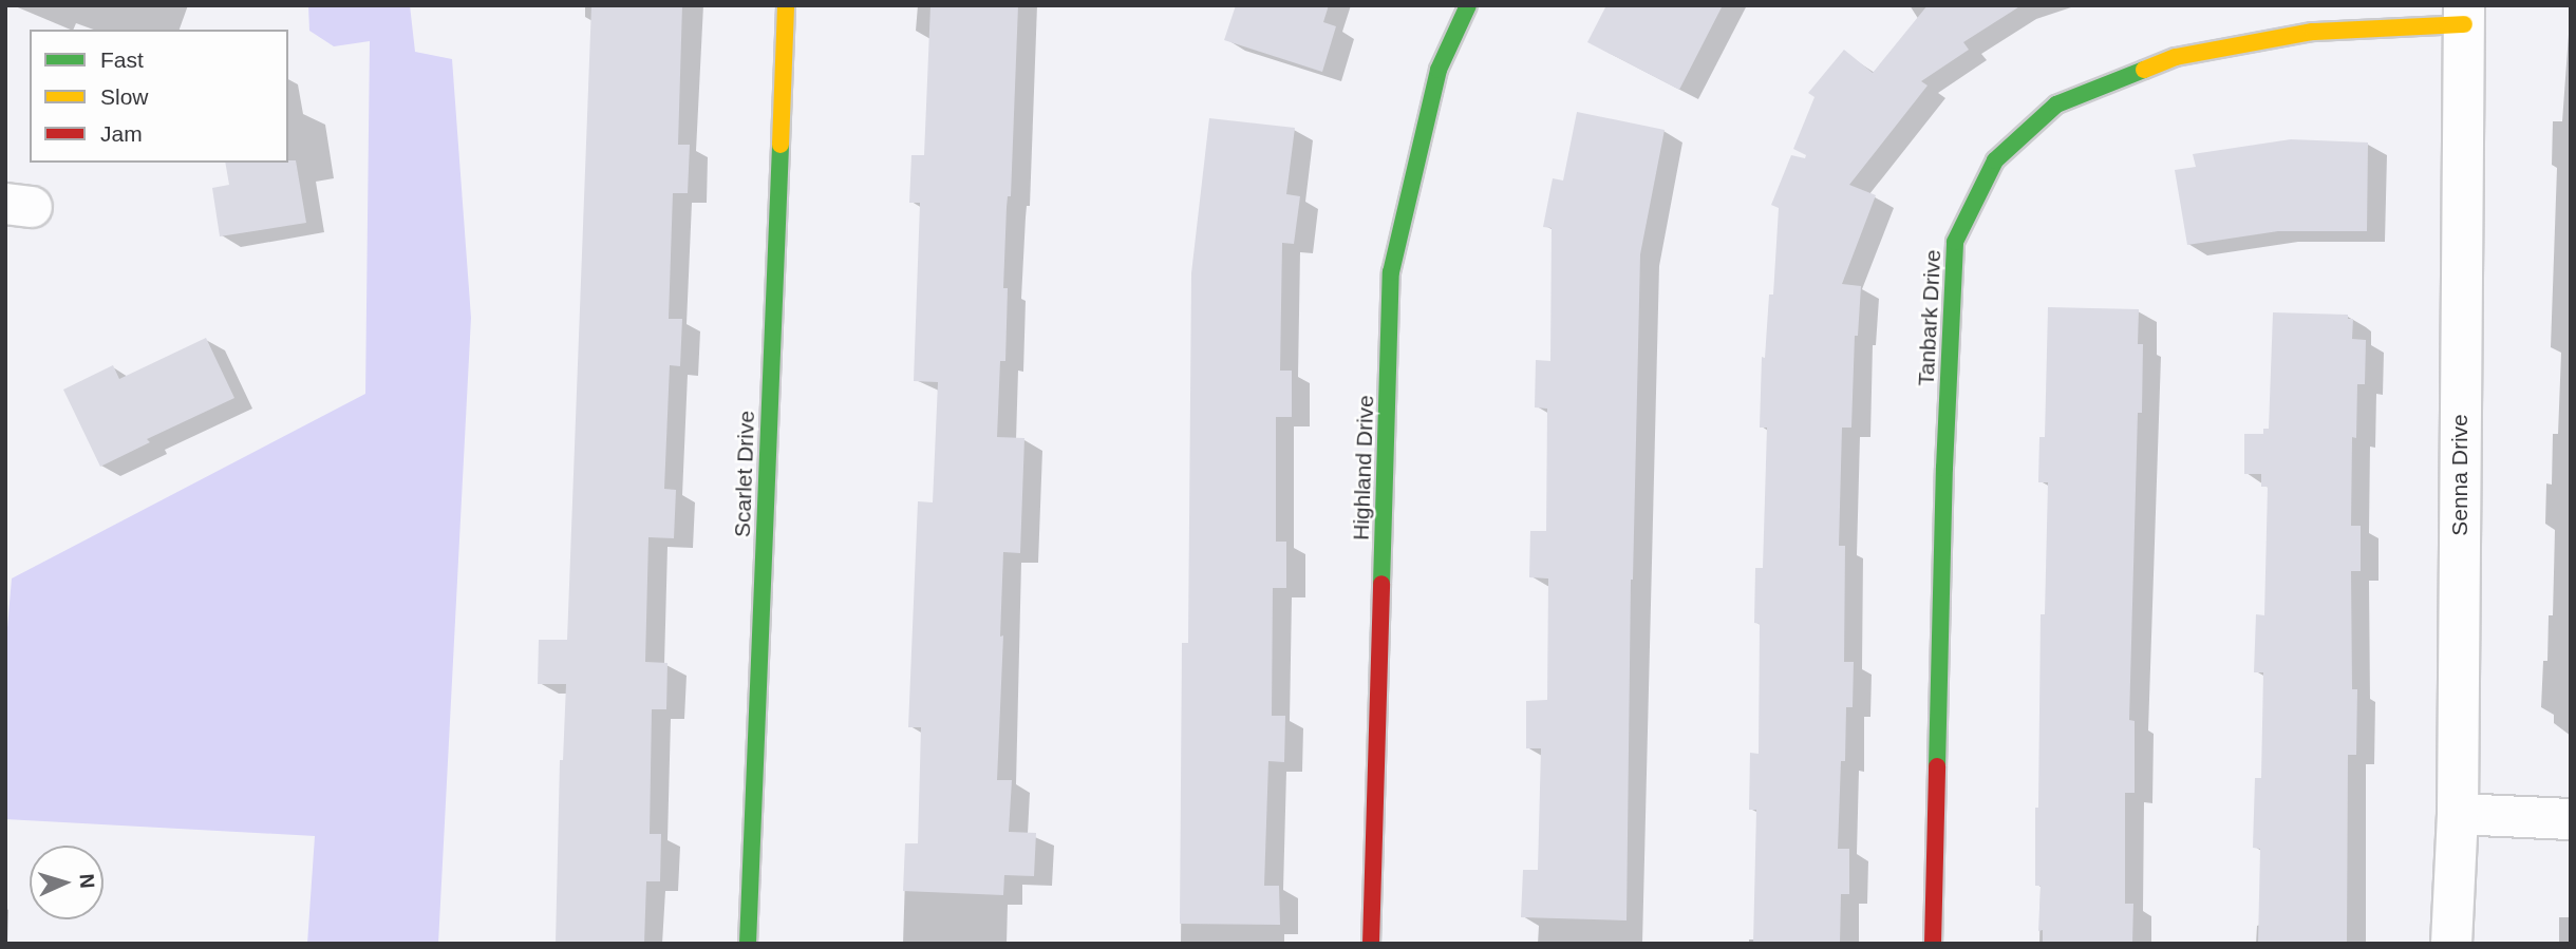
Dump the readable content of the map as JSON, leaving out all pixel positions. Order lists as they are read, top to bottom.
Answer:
{
  "streets": {
    "street": [
      "Tanbark Drive",
      "Highland Drive",
      "Scarlet Drive",
      "Senna Drive"
    ]
  },
  "crossings": [
    ["Tanbark Drive", "Senna Drive"]
  ],
  "legend": ["Fast", "Slow", "Jam"],
  "north": "right"
}
